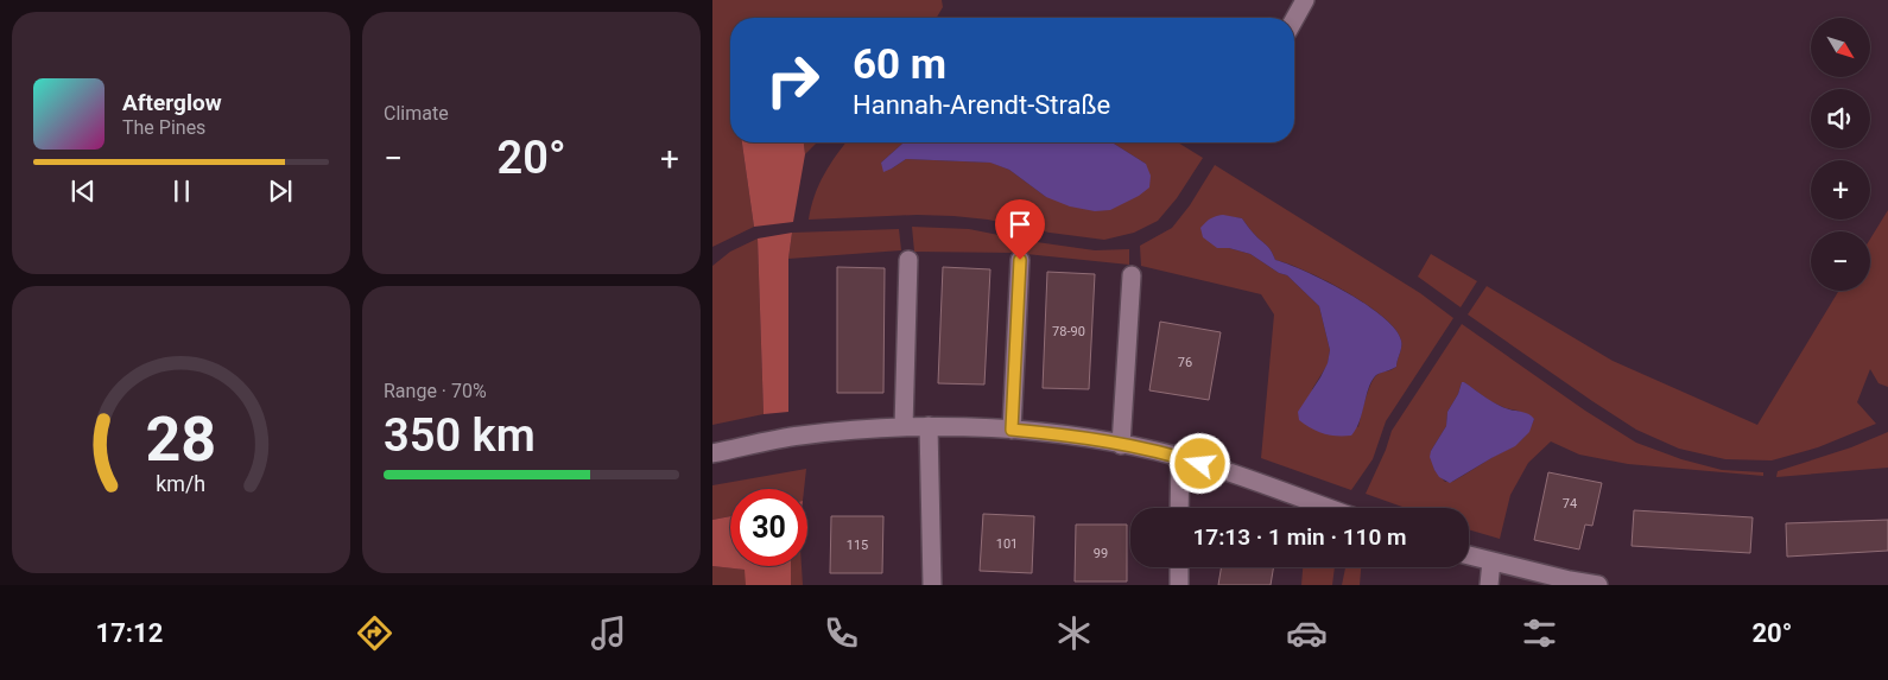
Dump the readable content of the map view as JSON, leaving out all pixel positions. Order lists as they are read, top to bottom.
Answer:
{
  "house_numbers": [
    "78-90",
    "76",
    "74",
    "101",
    "115",
    "99"
  ],
  "north": "bottom right",
  "page": {
    "tile": [
      "Climate",
      ["Range · 70%", "350 km"]
    ],
    "map_buttons": ["+", "−"],
    "turn": ["60 m", "Hannah-Arendt-Straße"],
    "song": ["Afterglow", "The Pines"],
    "heat": ["−", "20°", "+"],
    "limit": "30",
    "trip": "17:13 · 1 min · 110 m",
    "tabs": ["17:12", "20°"],
    "gauge": ["28", "km/h"]
  }
}
